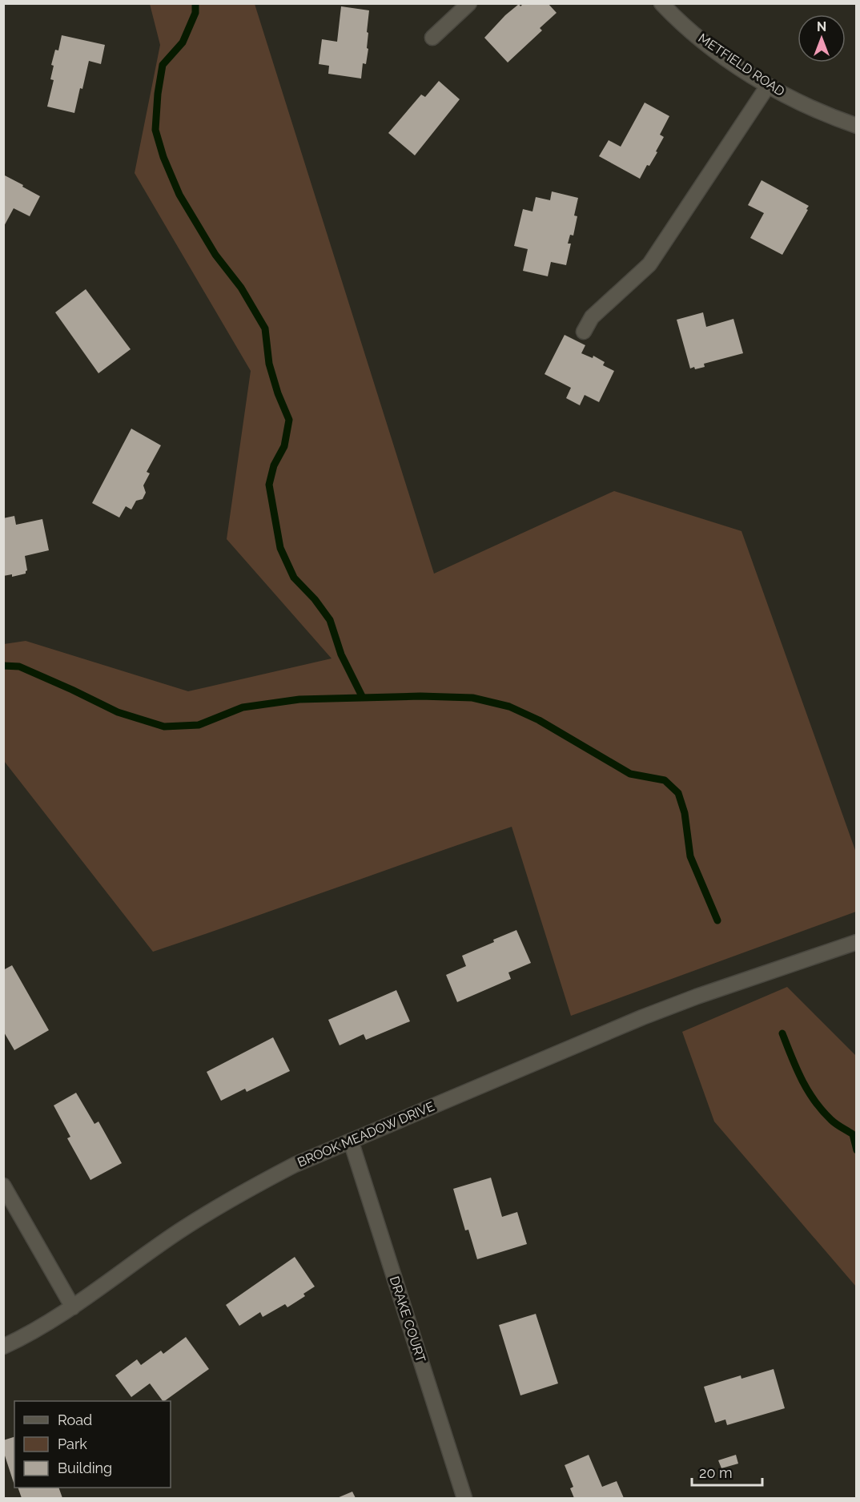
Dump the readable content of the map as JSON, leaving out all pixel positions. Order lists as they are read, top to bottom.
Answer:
{
  "streets": {
    "street": ["METFIELD ROAD", "BROOK MEADOW DRIVE", "DRAKE COURT"]
  },
  "crossings": [
    ["BROOK MEADOW DRIVE", "DRAKE COURT"]
  ],
  "legend": ["Road", "Park", "Building"],
  "scale_bar": "20 m",
  "north": "top"
}
